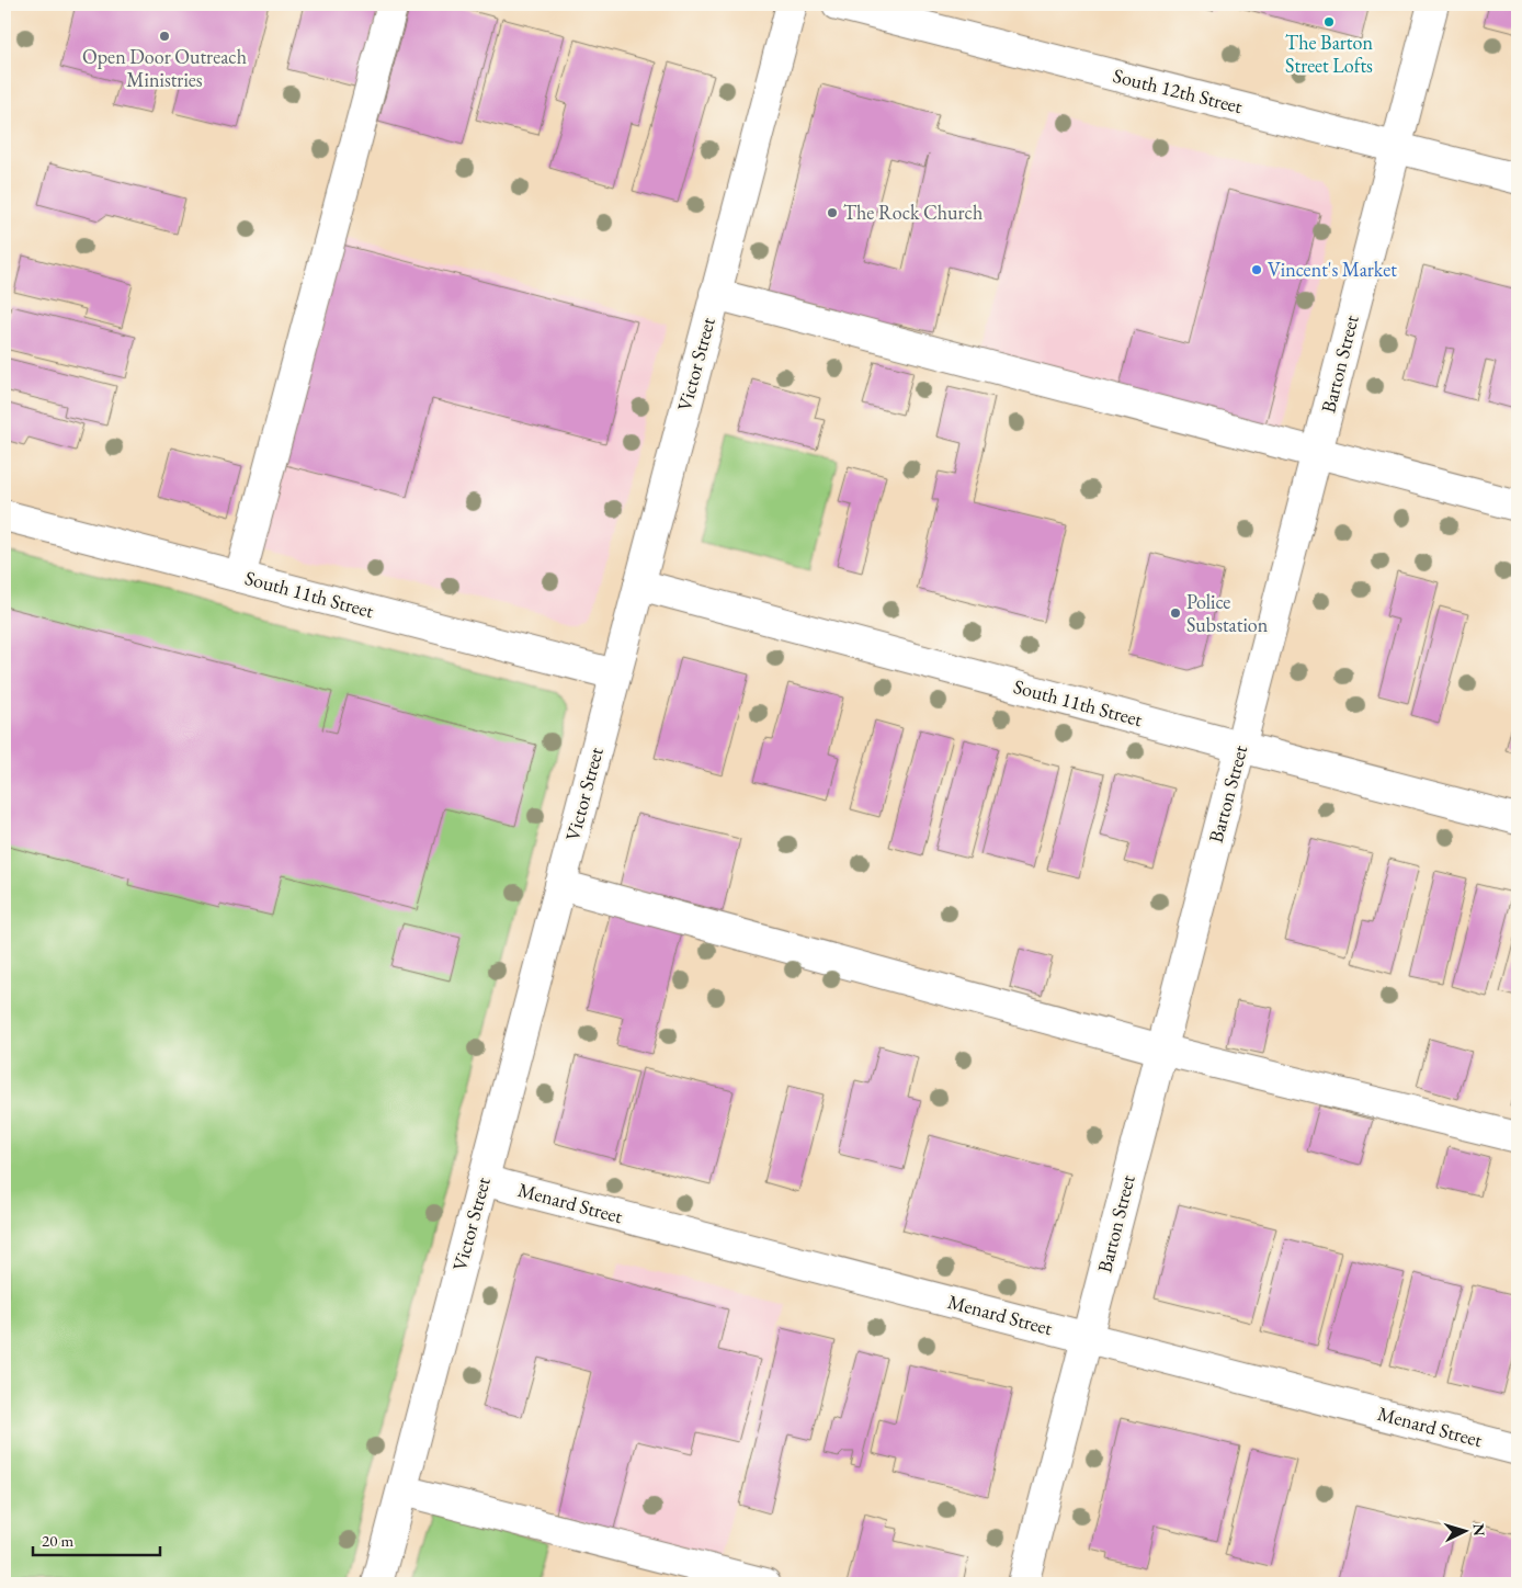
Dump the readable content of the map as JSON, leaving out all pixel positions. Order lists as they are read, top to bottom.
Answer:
{
  "streets": {
    "street": [
      "South 12th Street",
      "Victor Street",
      "Barton Street",
      "South 11th Street",
      "Menard Street"
    ]
  },
  "crossings": [
    ["South 12th Street", "Barton Street"],
    ["Victor Street", "South 11th Street"],
    ["Victor Street", "Menard Street"],
    ["Barton Street", "South 11th Street"],
    ["Barton Street", "Menard Street"]
  ],
  "places": [
    "The Barton Street Lofts",
    "Open Door Outreach Ministries",
    "The Rock Church",
    "Vincent's Market",
    "Police Substation"
  ],
  "scale_bar": "20 m",
  "north": "right"
}
